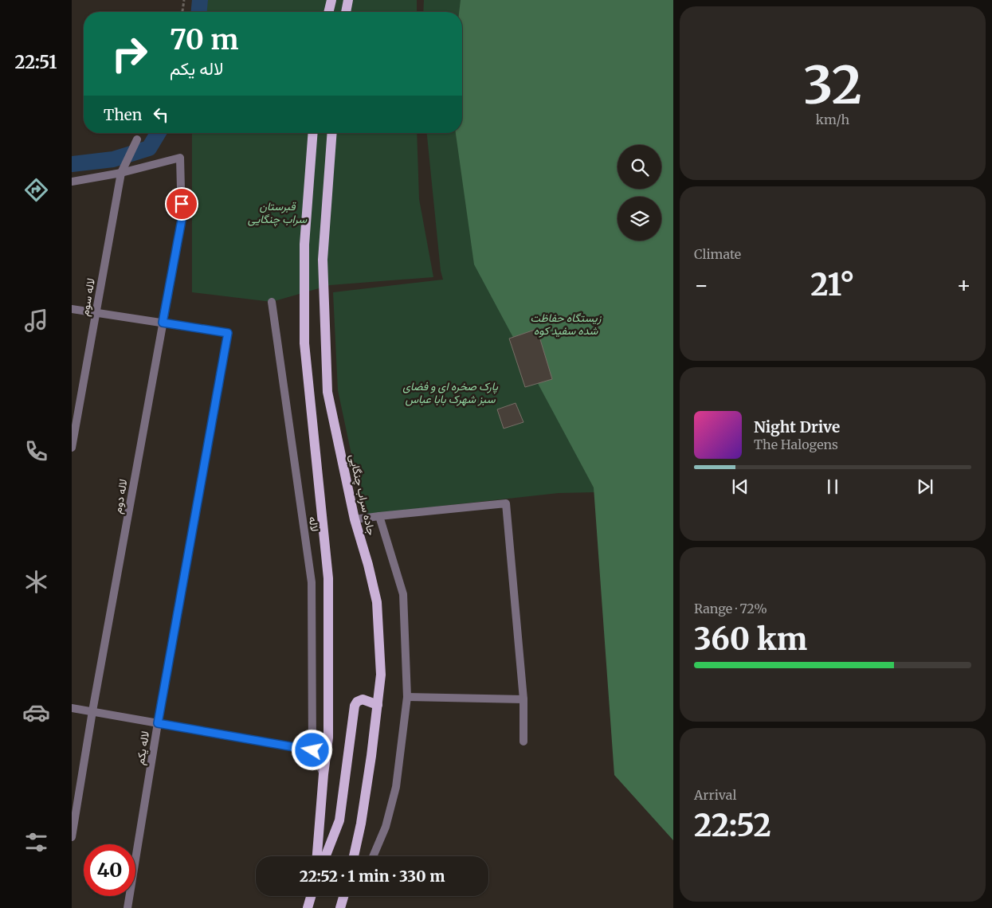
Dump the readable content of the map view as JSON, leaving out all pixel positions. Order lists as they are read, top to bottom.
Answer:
{
  "streets": {
    "main road": ["جاده سراب چنگایی"],
    "street": [
      "لاله سوم",
      "لاله دوم",
      "لاله",
      "لاله یکم"
    ]
  },
  "crossings": [
    ["لاله سوم", "لاله دوم"],
    ["لاله دوم", "لاله یکم"]
  ],
  "parks": ["قبرستان سراب چنگایی", "زیستگاه حفاظت شده سفید کوه", "پارک صخره ای و فضای سبز شهرک بابا عباس"],
  "page": {
    "tabs": "22:51",
    "tile": [
      ["32", "km/h"],
      "Climate",
      ["Range · 72%", "360 km"],
      ["Arrival", "22:52"]
    ],
    "turn": ["70 m", "لاله یکم"],
    "then": "Then",
    "heat": ["−", "21°", "+"],
    "song": ["Night Drive", "The Halogens"],
    "limit": "40",
    "trip": "22:52 · 1 min · 330 m"
  }
}
